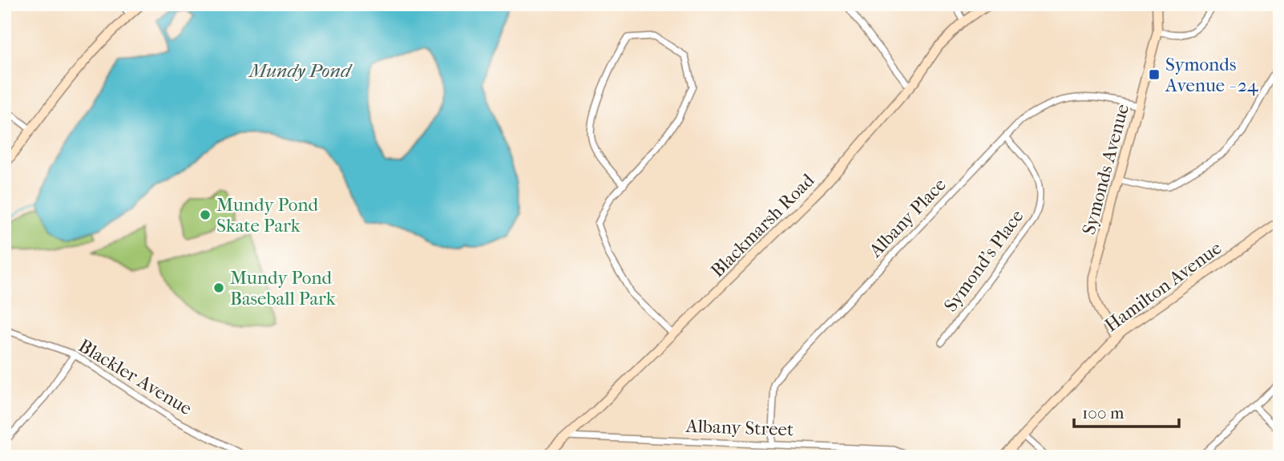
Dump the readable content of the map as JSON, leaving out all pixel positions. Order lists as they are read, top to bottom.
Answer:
{
  "streets": {
    "street": [
      "Symonds Avenue",
      "Albany Place",
      "Blackmarsh Road",
      "Symond's Place",
      "Hamilton Avenue",
      "Blackler Avenue",
      "Albany Street"
    ]
  },
  "crossings": [
    ["Symonds Avenue", "Albany Place"],
    ["Symonds Avenue", "Hamilton Avenue"],
    ["Albany Place", "Symond's Place"],
    ["Albany Place", "Albany Street"],
    ["Blackmarsh Road", "Albany Street"]
  ],
  "water": ["Mundy Pond"],
  "places": {
    "transit": ["Symonds Avenue - 24"],
    "other": ["Mundy Pond Skate Park", "Mundy Pond Baseball Park"]
  },
  "scale_bar": "100 m"
}
